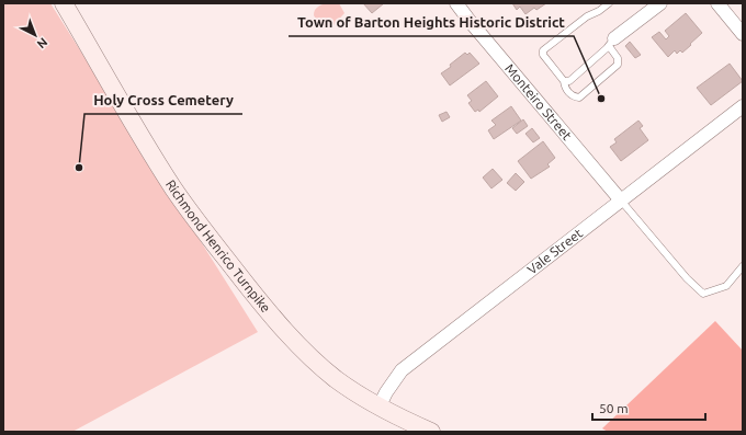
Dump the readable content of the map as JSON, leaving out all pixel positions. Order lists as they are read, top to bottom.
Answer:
{
  "streets": {
    "street": ["Monteiro Street", "Richmond Henrico Turnpike", "Vale Street"]
  },
  "crossings": [
    ["Monteiro Street", "Vale Street"],
    ["Richmond Henrico Turnpike", "Vale Street"]
  ],
  "places": ["Town of Barton Heights Historic District", "Holy Cross Cemetery"],
  "scale_bar": "50 m",
  "north": "bottom right"
}
